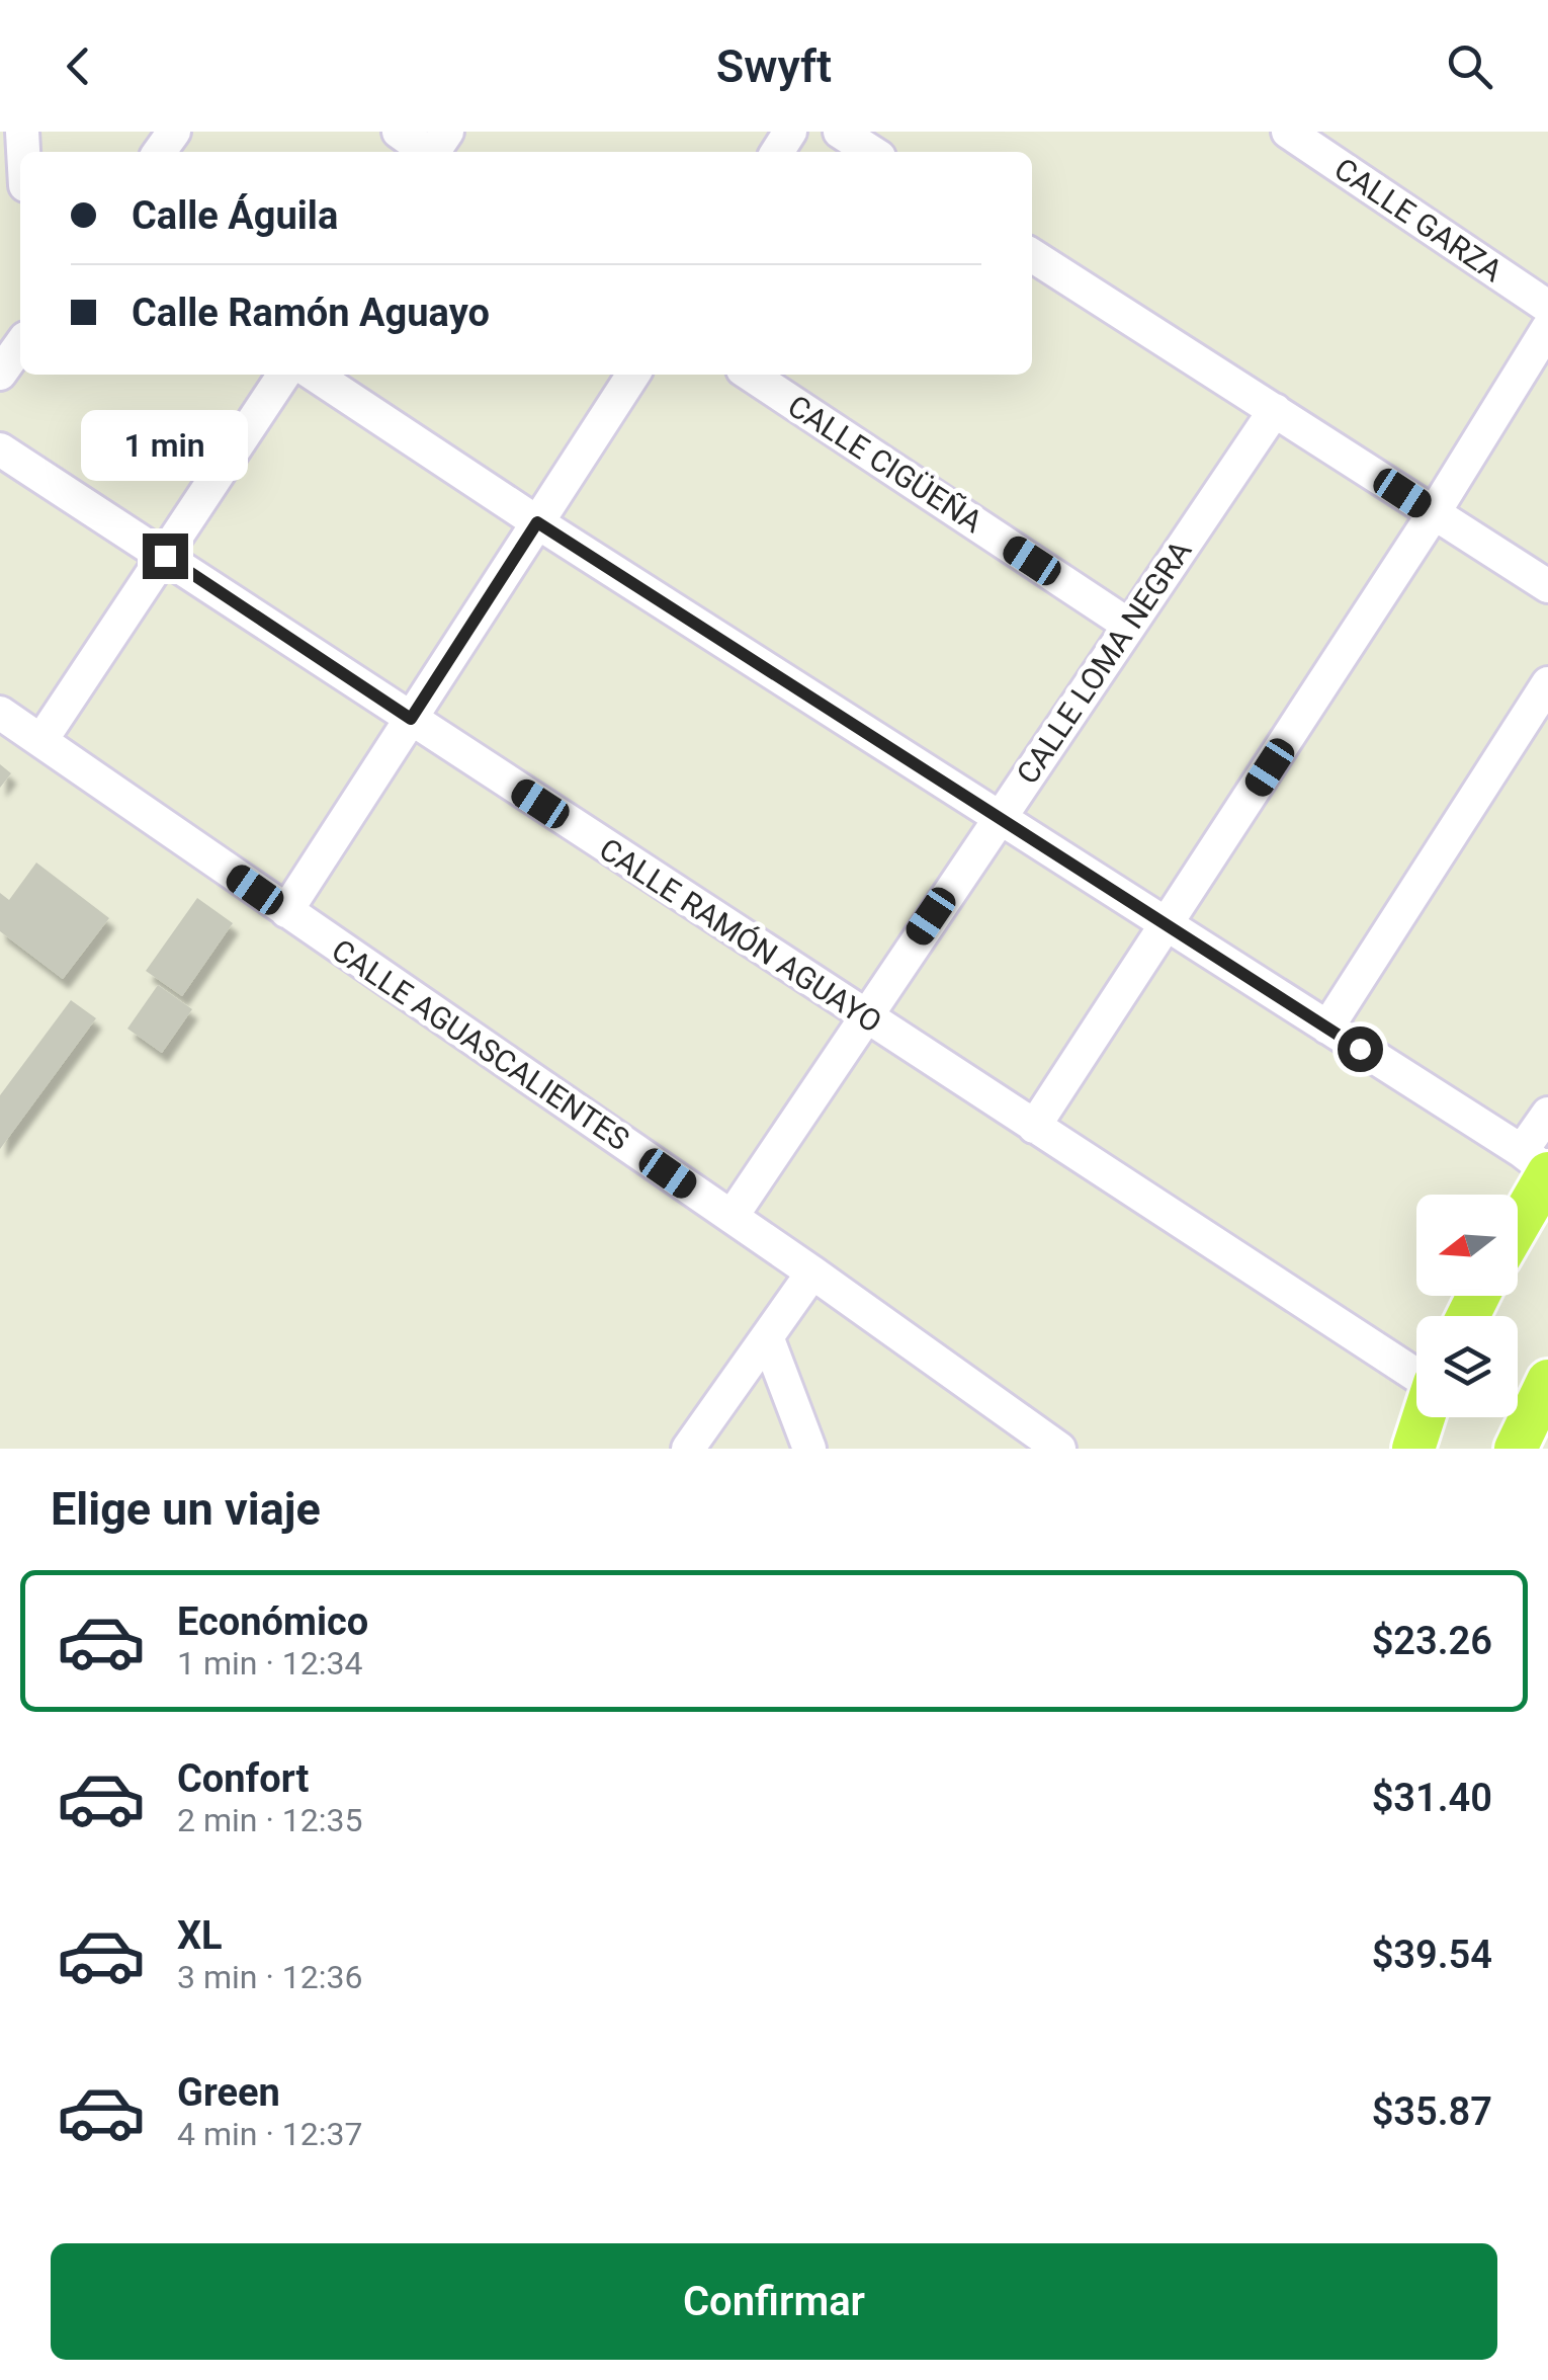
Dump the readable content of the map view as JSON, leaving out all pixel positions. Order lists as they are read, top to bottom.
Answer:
{
  "streets": {
    "street": [
      "CALLE GARZA",
      "CALLE CIGÜEÑA",
      "CALLE LOMA NEGRA",
      "CALLE RAMÓN AGUAYO",
      "CALLE AGUASCALIENTES"
    ]
  },
  "crossings": [
    ["CALLE CIGÜEÑA", "CALLE LOMA NEGRA"],
    ["CALLE LOMA NEGRA", "CALLE RAMÓN AGUAYO"],
    ["CALLE LOMA NEGRA", "CALLE AGUASCALIENTES"]
  ],
  "north": "left",
  "page": {
    "header": "Swyft",
    "banner": ["Calle Águila", "Calle Ramón Aguayo"],
    "bubble": "1 min",
    "heading": "Elige un viaje",
    "list": [
      {
        "name": "Económico",
        "note": "1 min · 12:34",
        "value": "$23.26"
      },
      {
        "name": "Confort",
        "note": "2 min · 12:35",
        "value": "$31.40"
      },
      {
        "name": "XL",
        "note": "3 min · 12:36",
        "value": "$39.54"
      },
      {
        "name": "Green",
        "note": "4 min · 12:37",
        "value": "$35.87"
      }
    ],
    "buttons": "Confirmar"
  }
}
